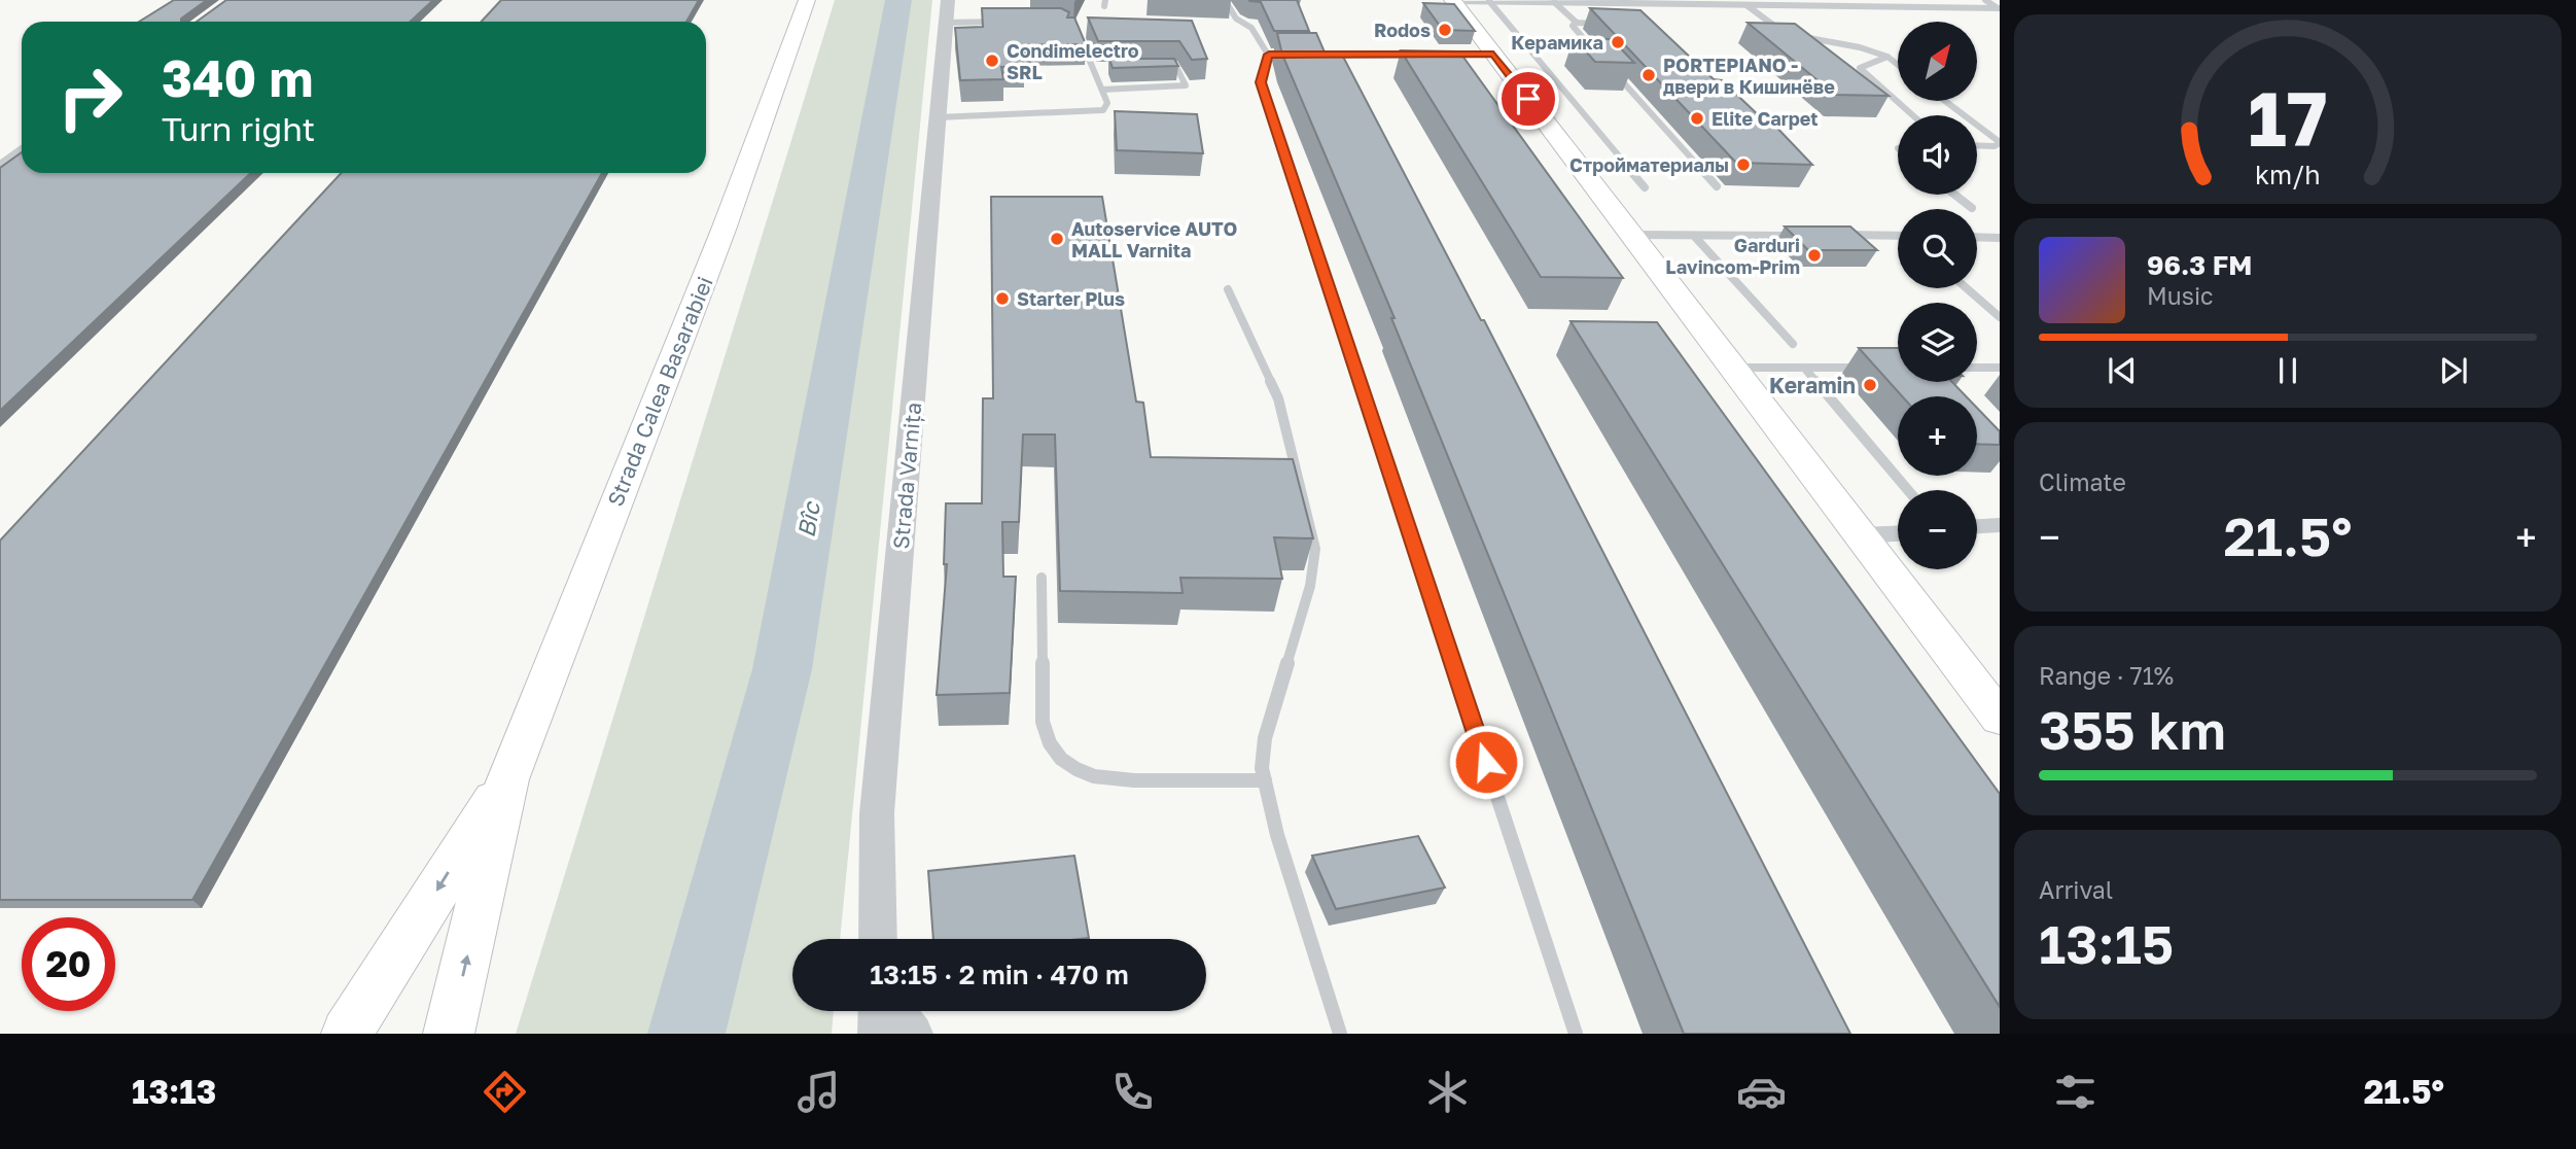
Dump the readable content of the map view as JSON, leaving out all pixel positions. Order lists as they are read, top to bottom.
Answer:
{
  "streets": {
    "main road": ["Strada Calea Basarabiei"],
    "street": ["Strada Varnița"]
  },
  "water": ["Bîc"],
  "places": [
    "Rodos",
    "Керамика",
    "Condimelectro SRL",
    "PORTEPIANO - двери в Кишинёве",
    "Elite Carpet",
    "Стройматериалы",
    "Autoservice AUTO MALL Varnita",
    "Garduri Lavincom-Prim",
    "Starter Plus",
    "Keramin"
  ],
  "north": "top right",
  "page": {
    "map_buttons": ["+", "−"],
    "turn": ["340 m", "Turn right"],
    "song": ["96.3 FM", "Music"],
    "tile": [
      "Climate",
      ["Range · 71%", "355 km"],
      ["Arrival", "13:15"]
    ],
    "heat": ["−", "21.5°", "+"],
    "limit": "20",
    "trip": "13:15 · 2 min · 470 m",
    "tabs": ["13:13", "21.5°"],
    "gauge": ["17", "km/h"]
  }
}
